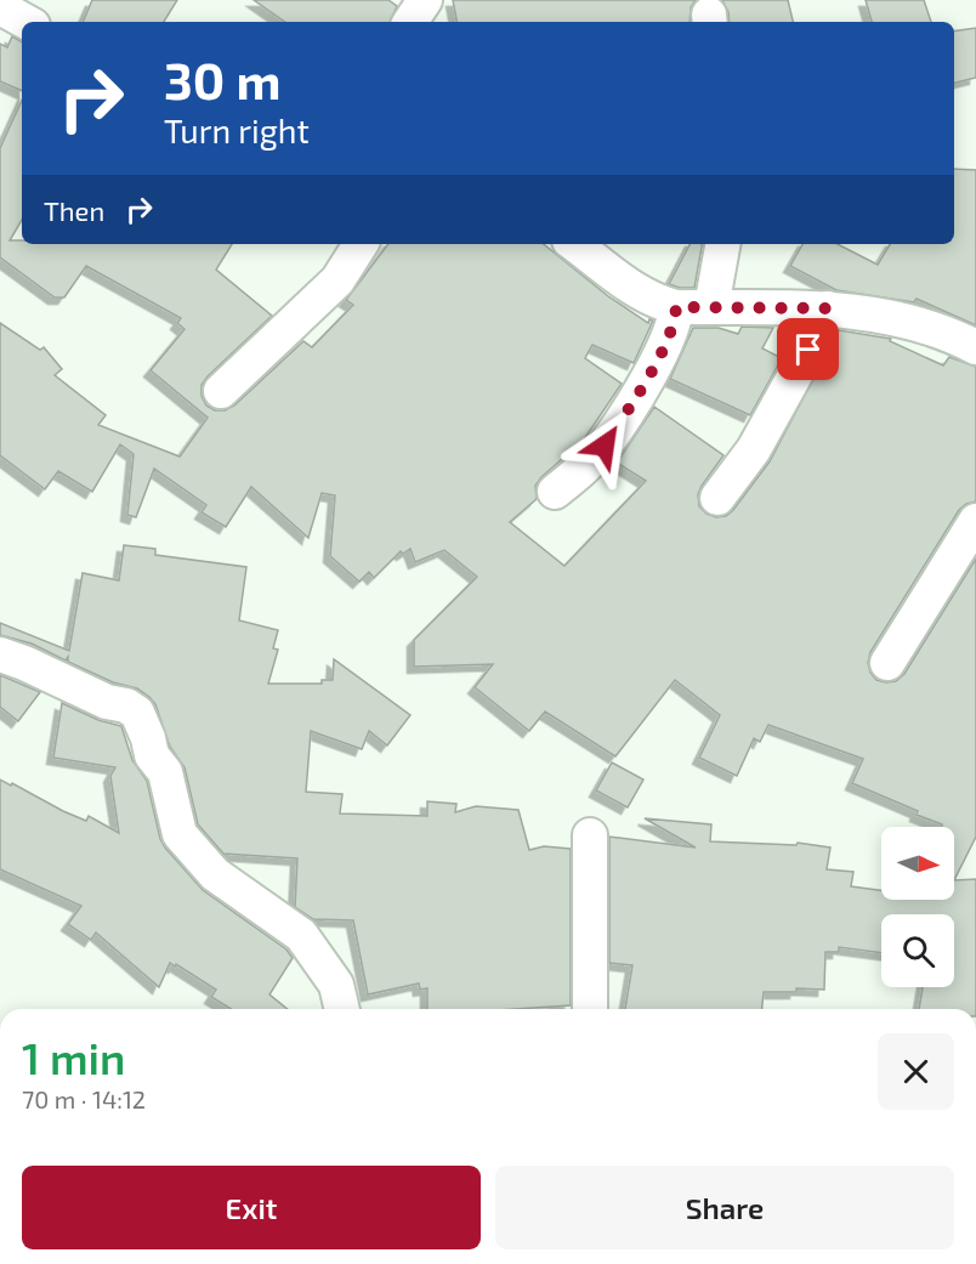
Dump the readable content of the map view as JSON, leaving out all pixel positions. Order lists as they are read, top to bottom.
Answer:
{
  "north": "right",
  "page": {
    "turn": ["30 m", "Turn right"],
    "then": "Then",
    "heading": ["1 min", "70 m · 14:12"],
    "buttons": ["Exit", "Share"]
  }
}
